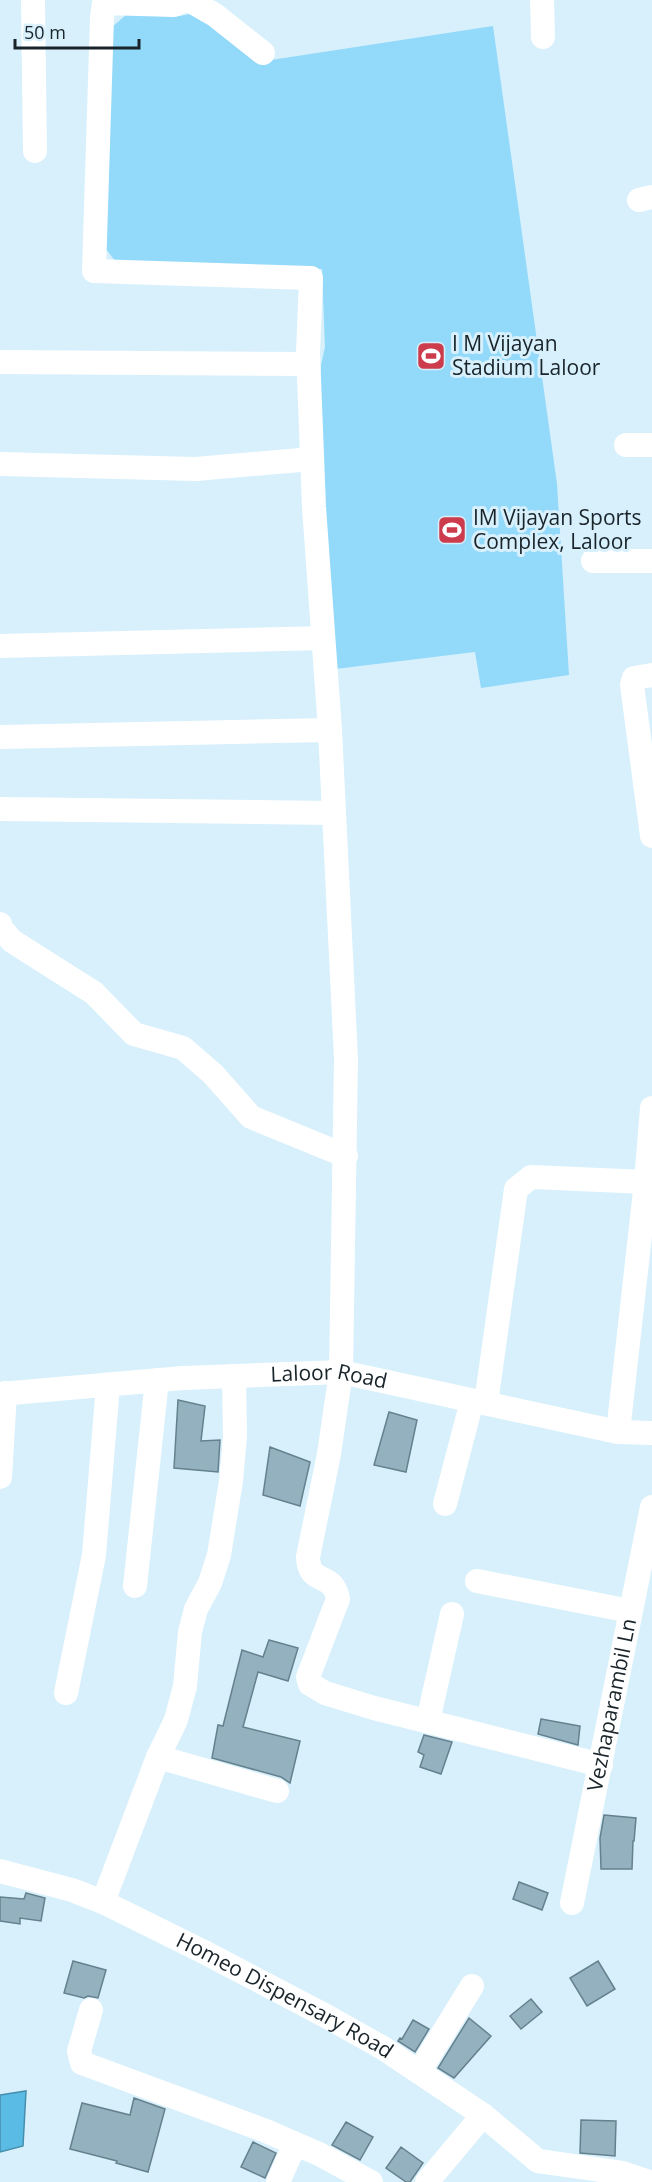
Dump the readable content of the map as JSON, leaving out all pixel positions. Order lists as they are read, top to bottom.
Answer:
{
  "streets": {
    "street": ["Laloor Road", "Vezhaparambil Ln", "Homeo Dispensary Road"]
  },
  "places": {
    "sports": ["I M Vijayan Stadium Laloor", "IM Vijayan Sports Complex, Laloor"]
  },
  "scale_bar": "50 m"
}
